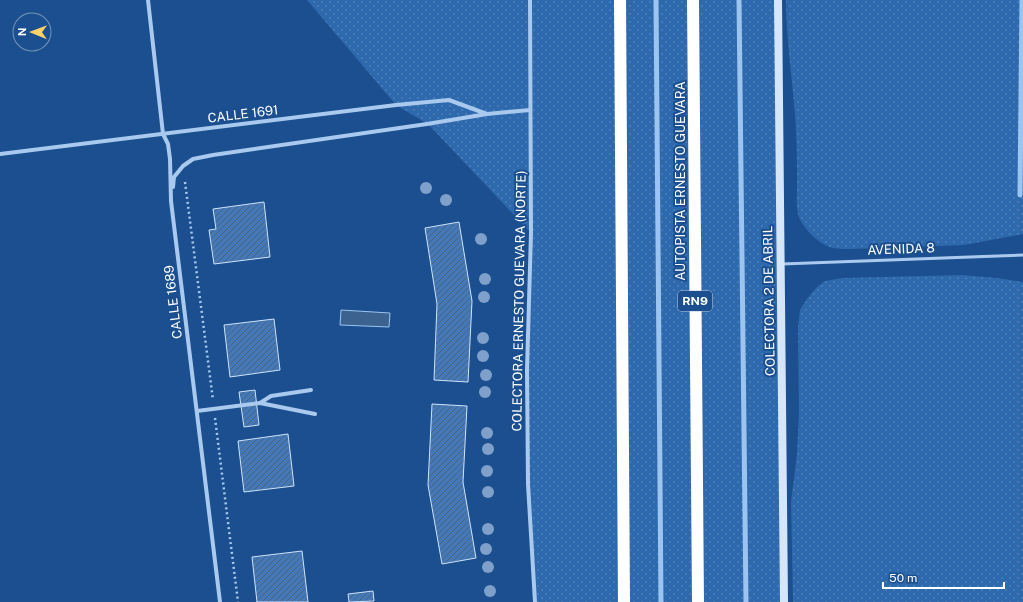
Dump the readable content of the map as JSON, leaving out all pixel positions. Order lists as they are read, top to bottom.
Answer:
{
  "streets": {
    "highway": ["AUTOPISTA ERNESTO GUEVARA", "RN9"],
    "main road": ["COLECTORA 2 DE ABRIL"],
    "street": ["CALLE 1691", "COLECTORA ERNESTO GUEVARA (NORTE)", "CALLE 1689"],
    "lane": ["AVENIDA 8"]
  },
  "crossings": [
    ["CALLE 1691", "COLECTORA ERNESTO GUEVARA (NORTE)"],
    ["CALLE 1691", "CALLE 1689"],
    ["AVENIDA 8", "COLECTORA 2 DE ABRIL"]
  ],
  "scale_bar": "50 m",
  "north": "left"
}
